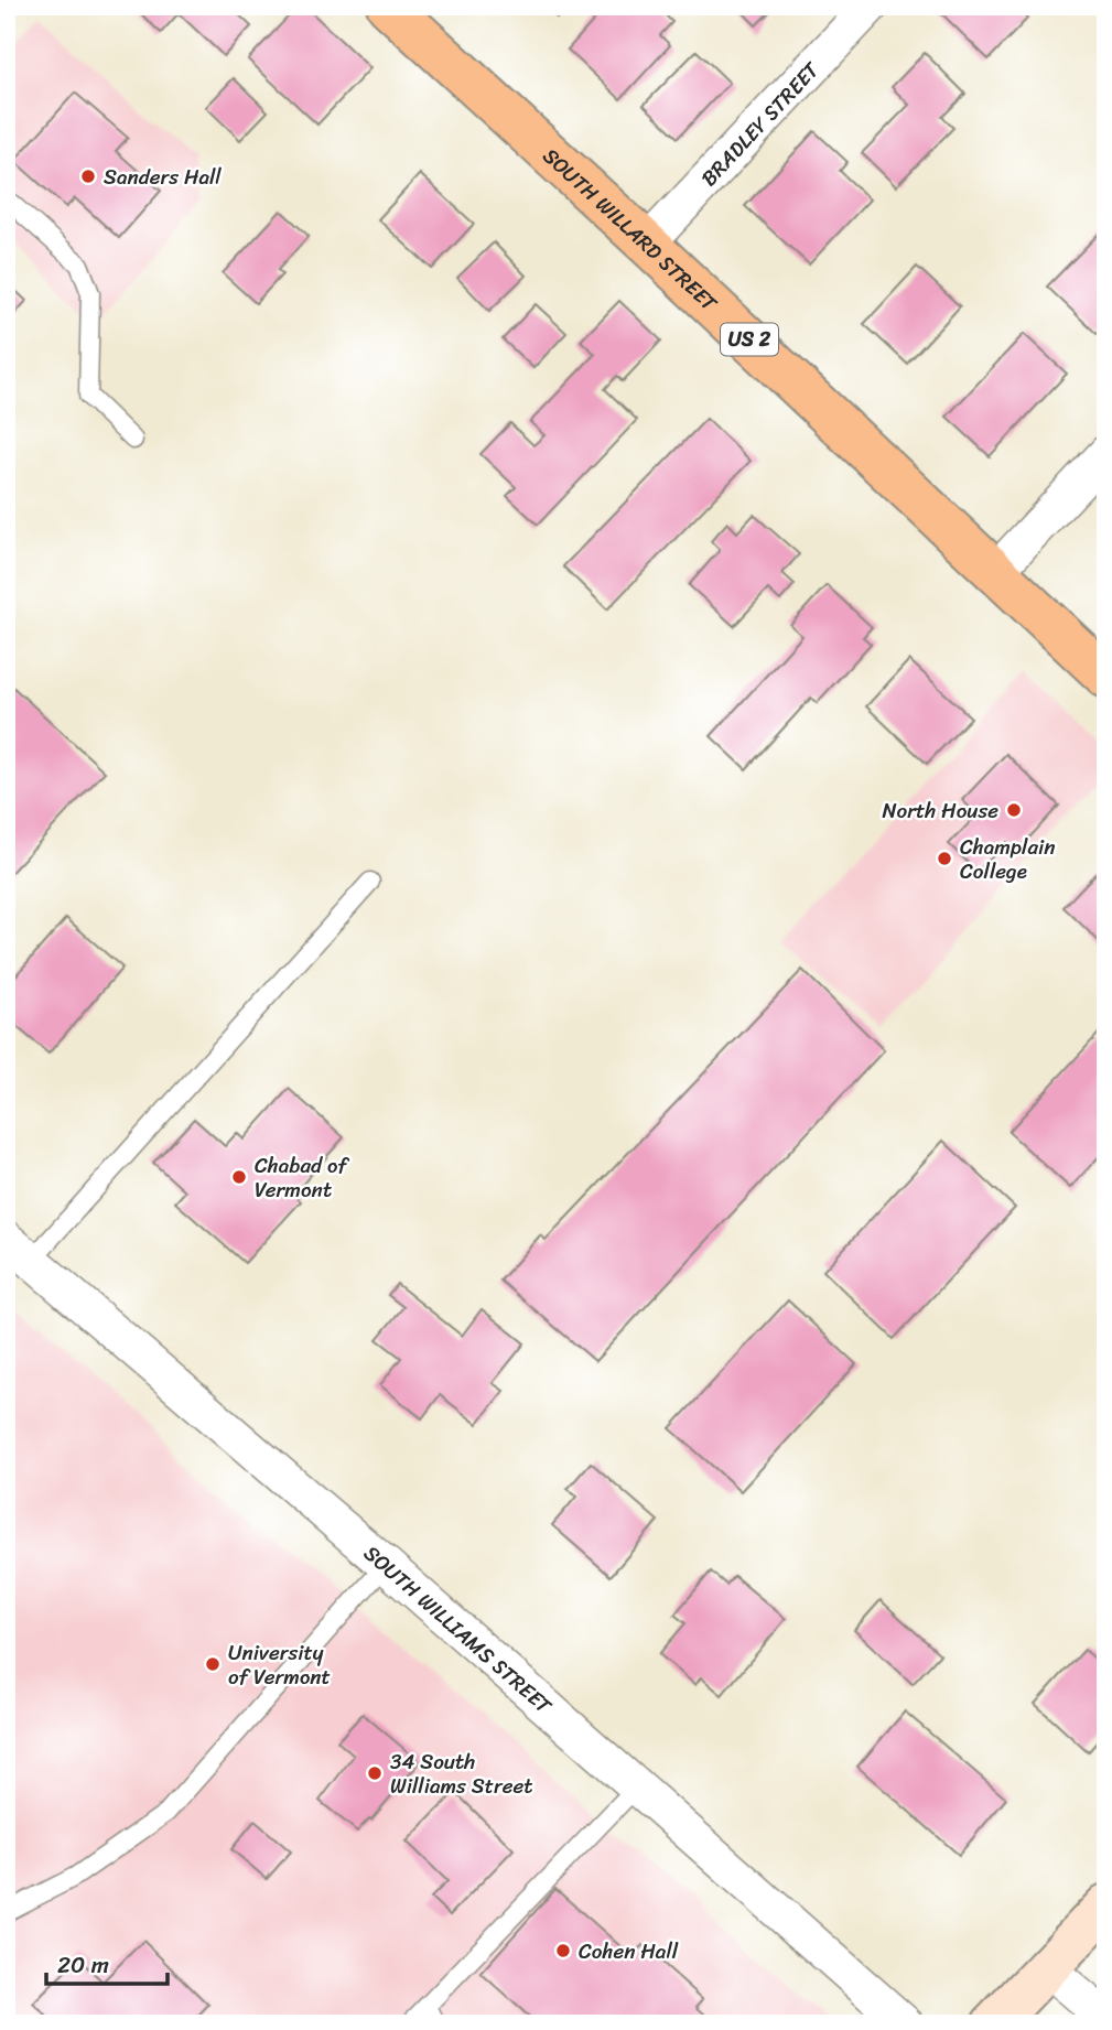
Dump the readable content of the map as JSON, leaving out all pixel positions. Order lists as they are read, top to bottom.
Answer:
{
  "streets": {
    "main road": ["SOUTH WILLARD STREET", "US 2"],
    "street": ["BRADLEY STREET", "SOUTH WILLIAMS STREET"]
  },
  "crossings": [
    ["BRADLEY STREET", "SOUTH WILLARD STREET"]
  ],
  "places": [
    "Sanders Hall",
    "North House",
    "Champlain College",
    "Chabad of Vermont",
    "University of Vermont",
    "34 South Williams Street",
    "Cohen Hall"
  ],
  "scale_bar": "20 m"
}
